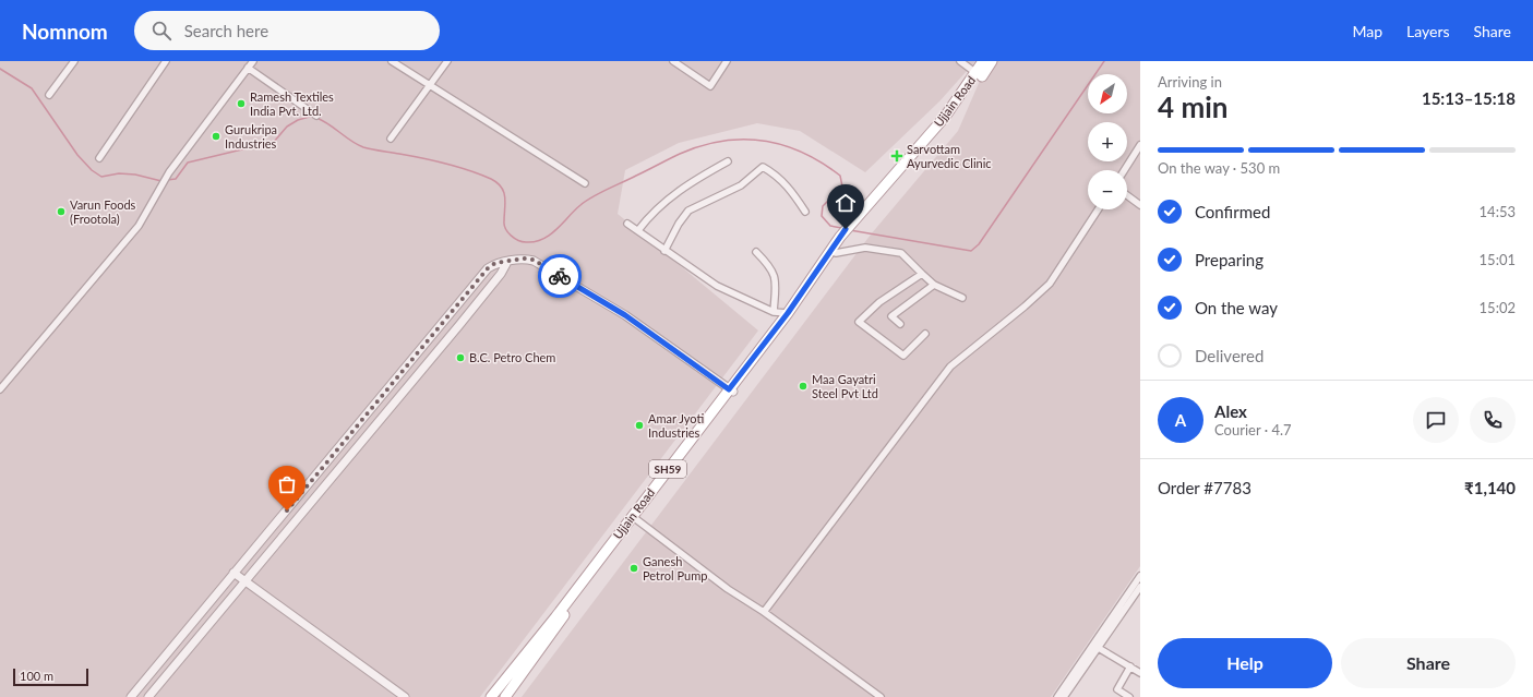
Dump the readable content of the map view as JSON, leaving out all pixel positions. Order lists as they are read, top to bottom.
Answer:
{
  "streets": {
    "main road": ["Ujjain Road", "SH59"]
  },
  "places": {
    "other": [
      "Ramesh Textiles India Pvt. Ltd.",
      "Gurukripa Industries",
      "Varun Foods (Frootola)",
      "B.C. Petro Chem",
      "Maa Gayatri Steel Pvt Ltd",
      "Amar Jyoti Industries",
      "Ganesh Petrol Pump"
    ],
    "health": ["Sarvottam Ayurvedic Clinic"]
  },
  "scale_bar": "100 m",
  "north": "bottom left",
  "page": {
    "header": "Nomnom",
    "search": "Search here",
    "nav": ["Map", "Layers", "Share"],
    "heading": ["4 min", "Arriving in", "15:13–15:18"],
    "panel": [
      "Alex",
      "Courier · 4.7",
      "Order #7783",
      "₹1,140"
    ],
    "map_buttons": ["+", "−"],
    "bar": "On the way · 530 m",
    "list": [
      ["Confirmed", "14:53"],
      ["Preparing", "15:01"],
      ["On the way", "15:02"],
      "Delivered"
    ],
    "round": "A",
    "buttons": ["Help", "Share"],
    "scale": "100 m"
  }
}
